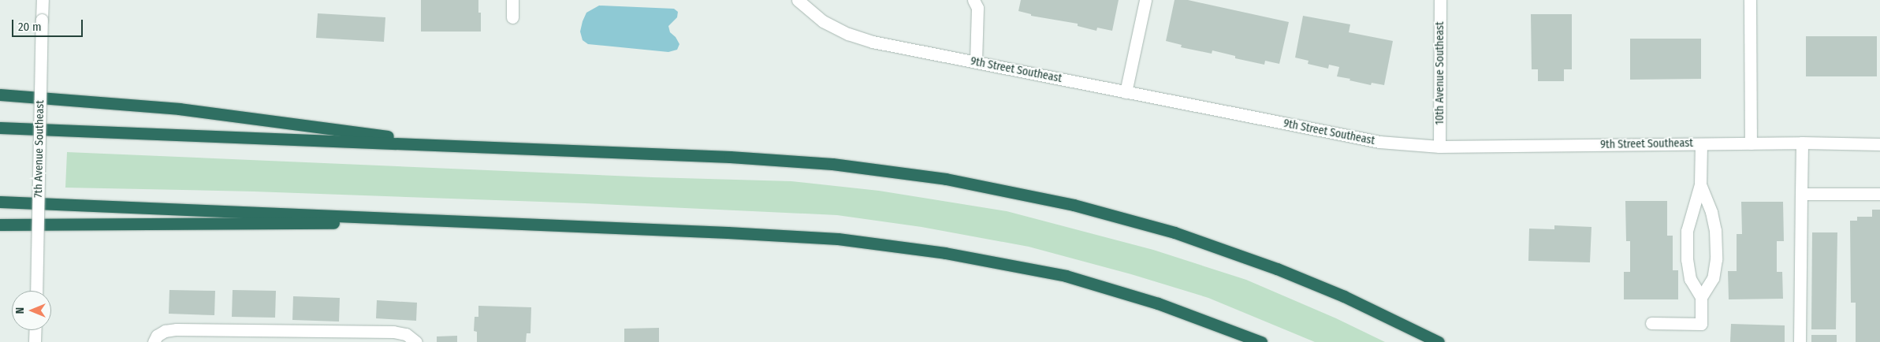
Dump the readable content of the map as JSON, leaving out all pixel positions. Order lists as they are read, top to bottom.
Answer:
{
  "streets": {
    "street": ["9th Street Southeast", "10th Avenue Southeast", "7th Avenue Southeast"]
  },
  "crossings": [
    ["9th Street Southeast", "10th Avenue Southeast"]
  ],
  "scale_bar": "20 m",
  "north": "left"
}
